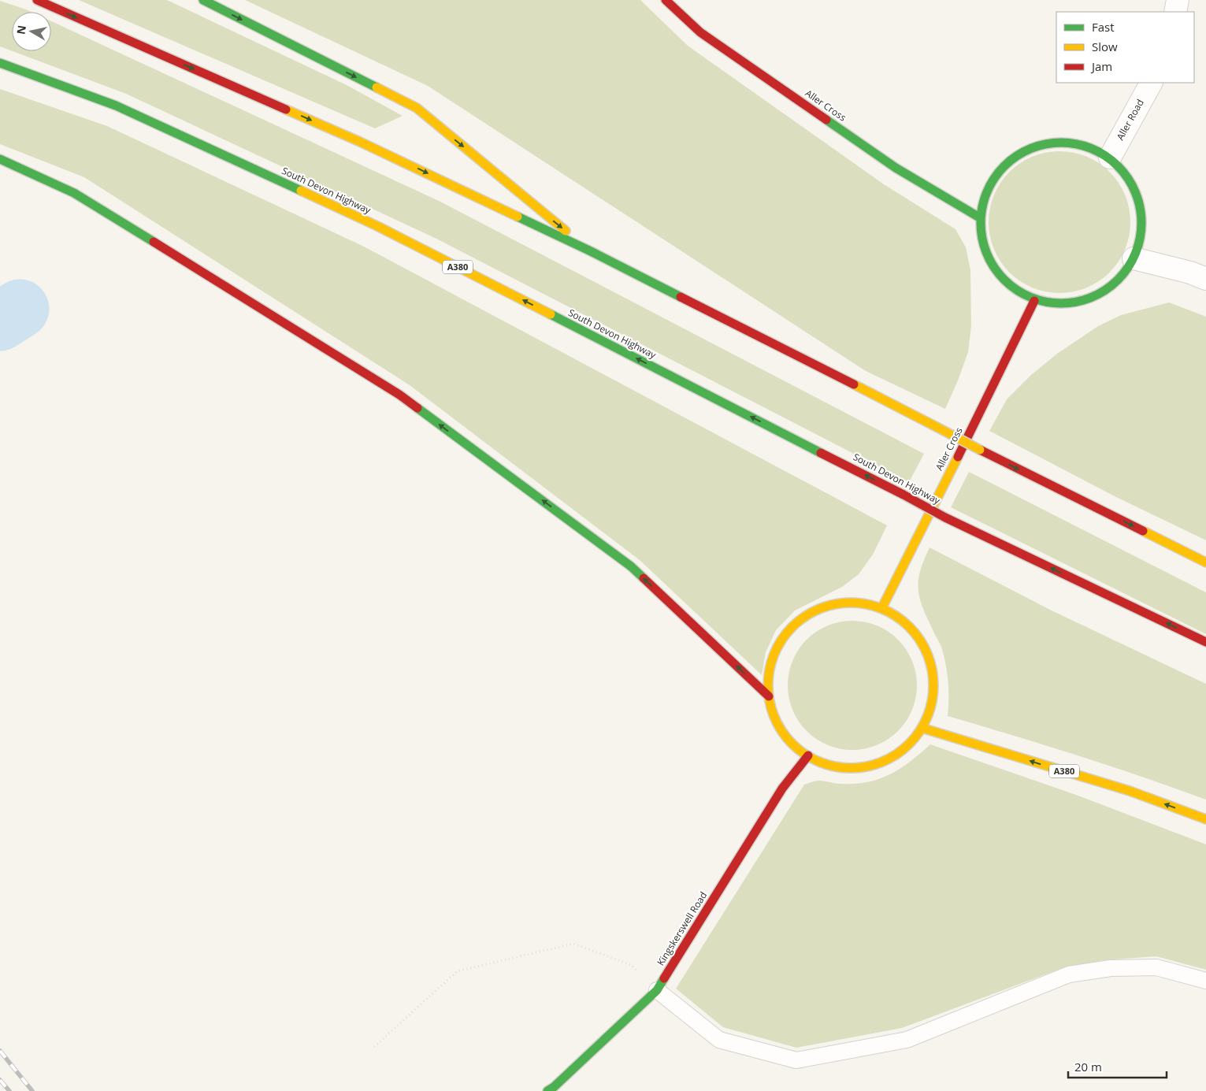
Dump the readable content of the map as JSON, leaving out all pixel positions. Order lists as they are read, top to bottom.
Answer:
{
  "streets": {
    "main road": [
      "Aller Cross",
      "South Devon Highway",
      "A380",
      "Kingskerswell Road"
    ],
    "street": ["Aller Road"]
  },
  "legend": ["Fast", "Slow", "Jam"],
  "scale_bar": "20 m",
  "north": "left"
}
